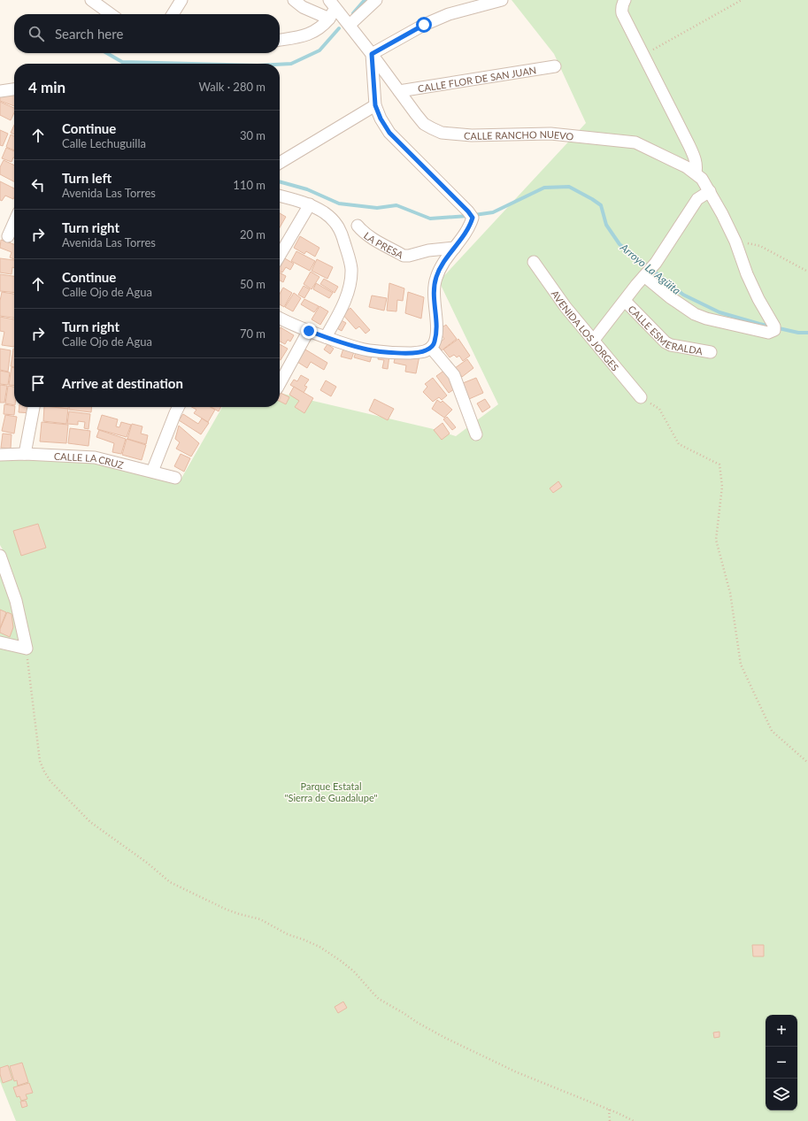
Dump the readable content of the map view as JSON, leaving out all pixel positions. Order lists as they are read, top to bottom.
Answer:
{
  "streets": {
    "street": [
      "CALLE FLOR DE SAN JUAN",
      "CALLE RANCHO NUEVO",
      "LA PRESA",
      "CALLE ESMERALDA",
      "AVENIDA LOS JORGES",
      "CALLE LA CRUZ"
    ]
  },
  "crossings": [
    ["CALLE FLOR DE SAN JUAN", "CALLE RANCHO NUEVO"]
  ],
  "water": ["Arroyo La Agüita"],
  "parks": ["Parque Estatal \"Sierra de Guadalupe\""],
  "page": {
    "search": "Search here",
    "heading": ["4 min", "Walk · 280 m"],
    "list": [
      ["Continue", "Calle Lechuguilla", "30 m"],
      ["Turn left", "Avenida Las Torres", "110 m"],
      ["Turn right", "Avenida Las Torres", "20 m"],
      ["Continue", "Calle Ojo de Agua", "50 m"],
      ["Turn right", "Calle Ojo de Agua", "70 m"],
      "Arrive at destination"
    ],
    "map_buttons": ["+", "−"]
  }
}
